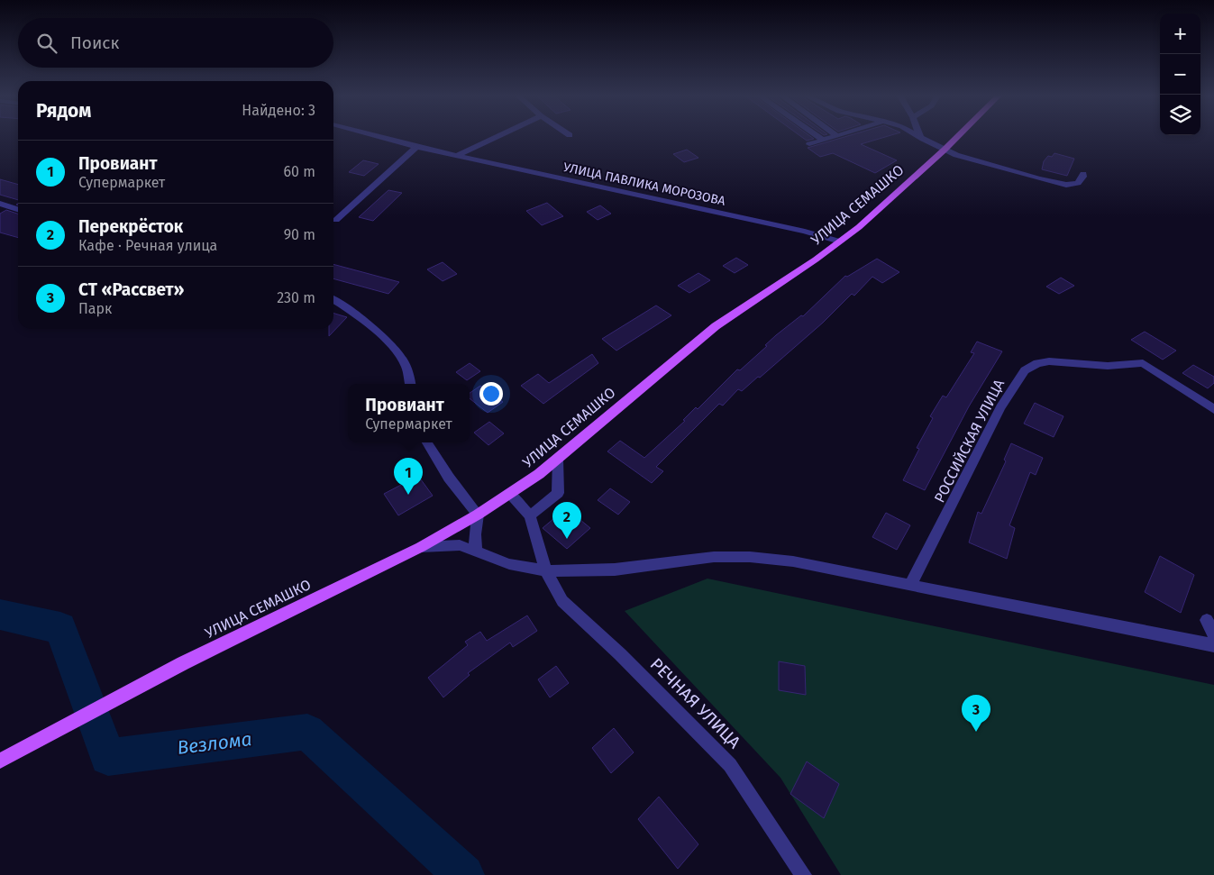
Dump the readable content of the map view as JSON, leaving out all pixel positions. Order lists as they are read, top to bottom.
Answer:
{
  "streets": {
    "main road": ["УЛИЦА СЕМАШКО"],
    "street": ["УЛИЦА ПАВЛИКА МОРОЗОВА", "РОССИЙСКАЯ УЛИЦА", "РЕЧНАЯ УЛИЦА"]
  },
  "crossings": [
    ["УЛИЦА ПАВЛИКА МОРОЗОВА", "УЛИЦА СЕМАШКО"]
  ],
  "water": ["Везлома"],
  "page": {
    "map_buttons": ["+", "−"],
    "search": "Поиск",
    "heading": ["Рядом", "Найдено: 3"],
    "list": [
      {
        "mark": "1",
        "name": "Провиант",
        "note": "Супермаркет",
        "value": "60 m"
      },
      {
        "mark": "2",
        "name": "Перекрёсток",
        "note": "Кафе · Речная улица",
        "value": "90 m"
      },
      {
        "mark": "3",
        "name": "СТ «Рассвет»",
        "note": "Парк",
        "value": "230 m"
      }
    ],
    "popup": ["Провиант", "Супермаркет"],
    "pins": ["1", "2", "3"]
  }
}
